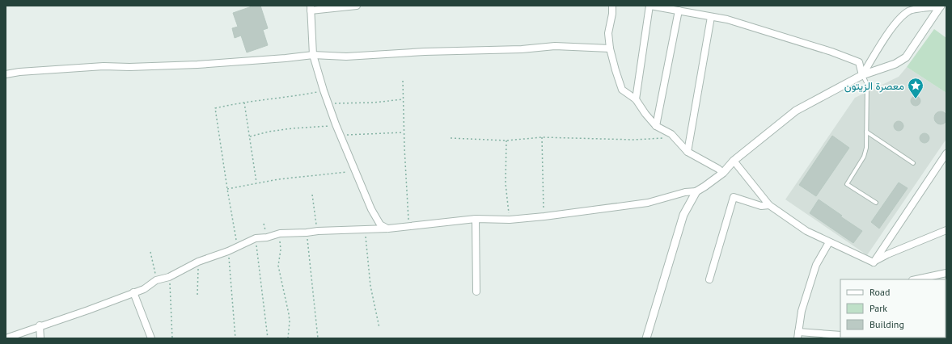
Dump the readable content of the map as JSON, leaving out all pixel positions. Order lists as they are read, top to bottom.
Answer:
{
  "places": {
    "place": ["معصرة الزيتون"]
  },
  "legend": ["Road", "Park", "Building"]
}
